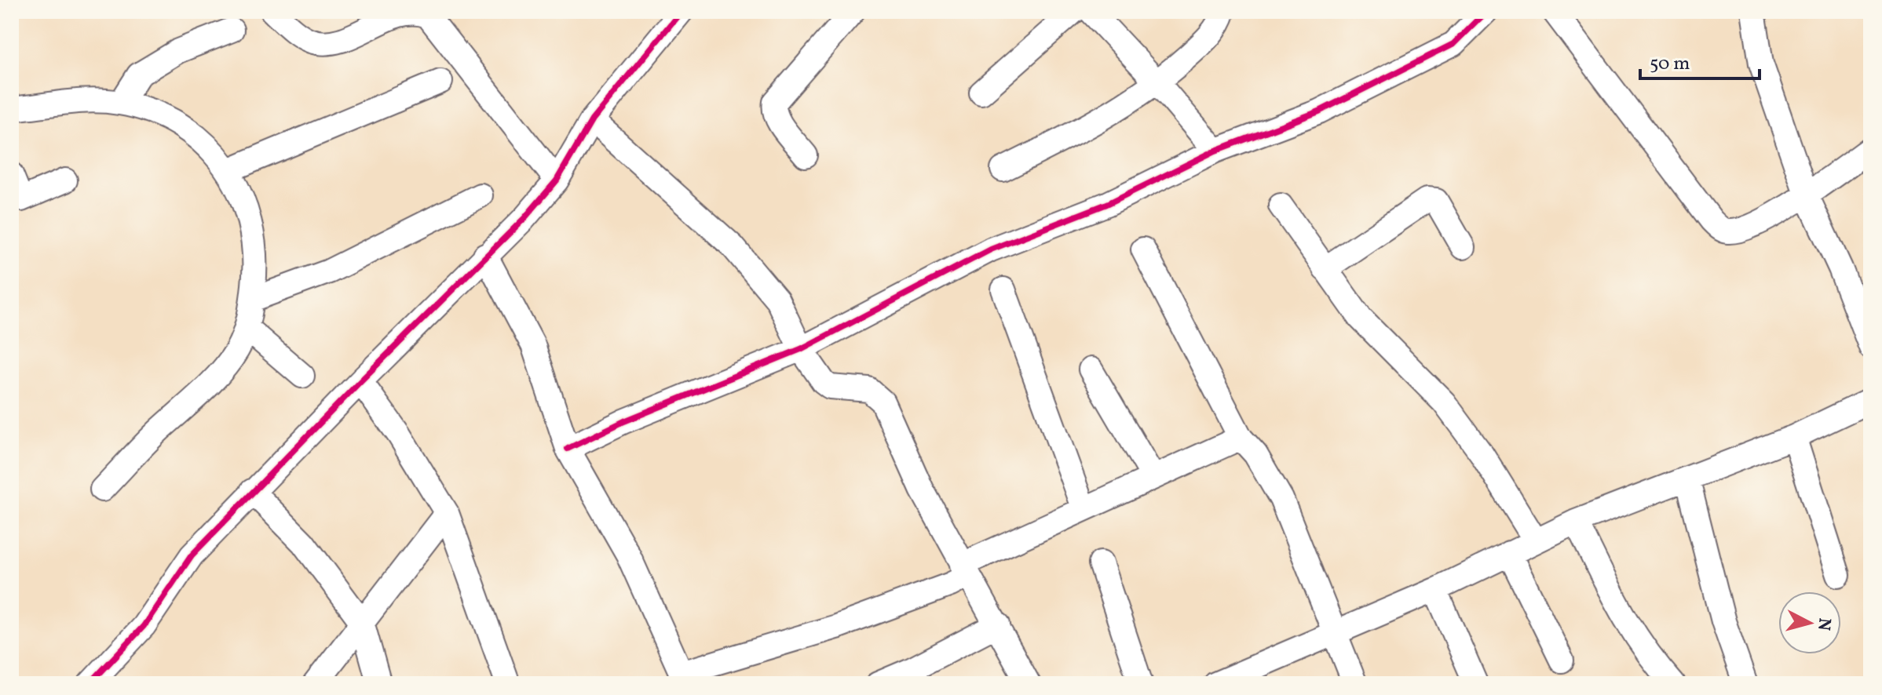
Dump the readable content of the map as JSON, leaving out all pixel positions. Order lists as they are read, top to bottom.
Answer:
{
  "scale_bar": "50 m",
  "north": "right"
}
